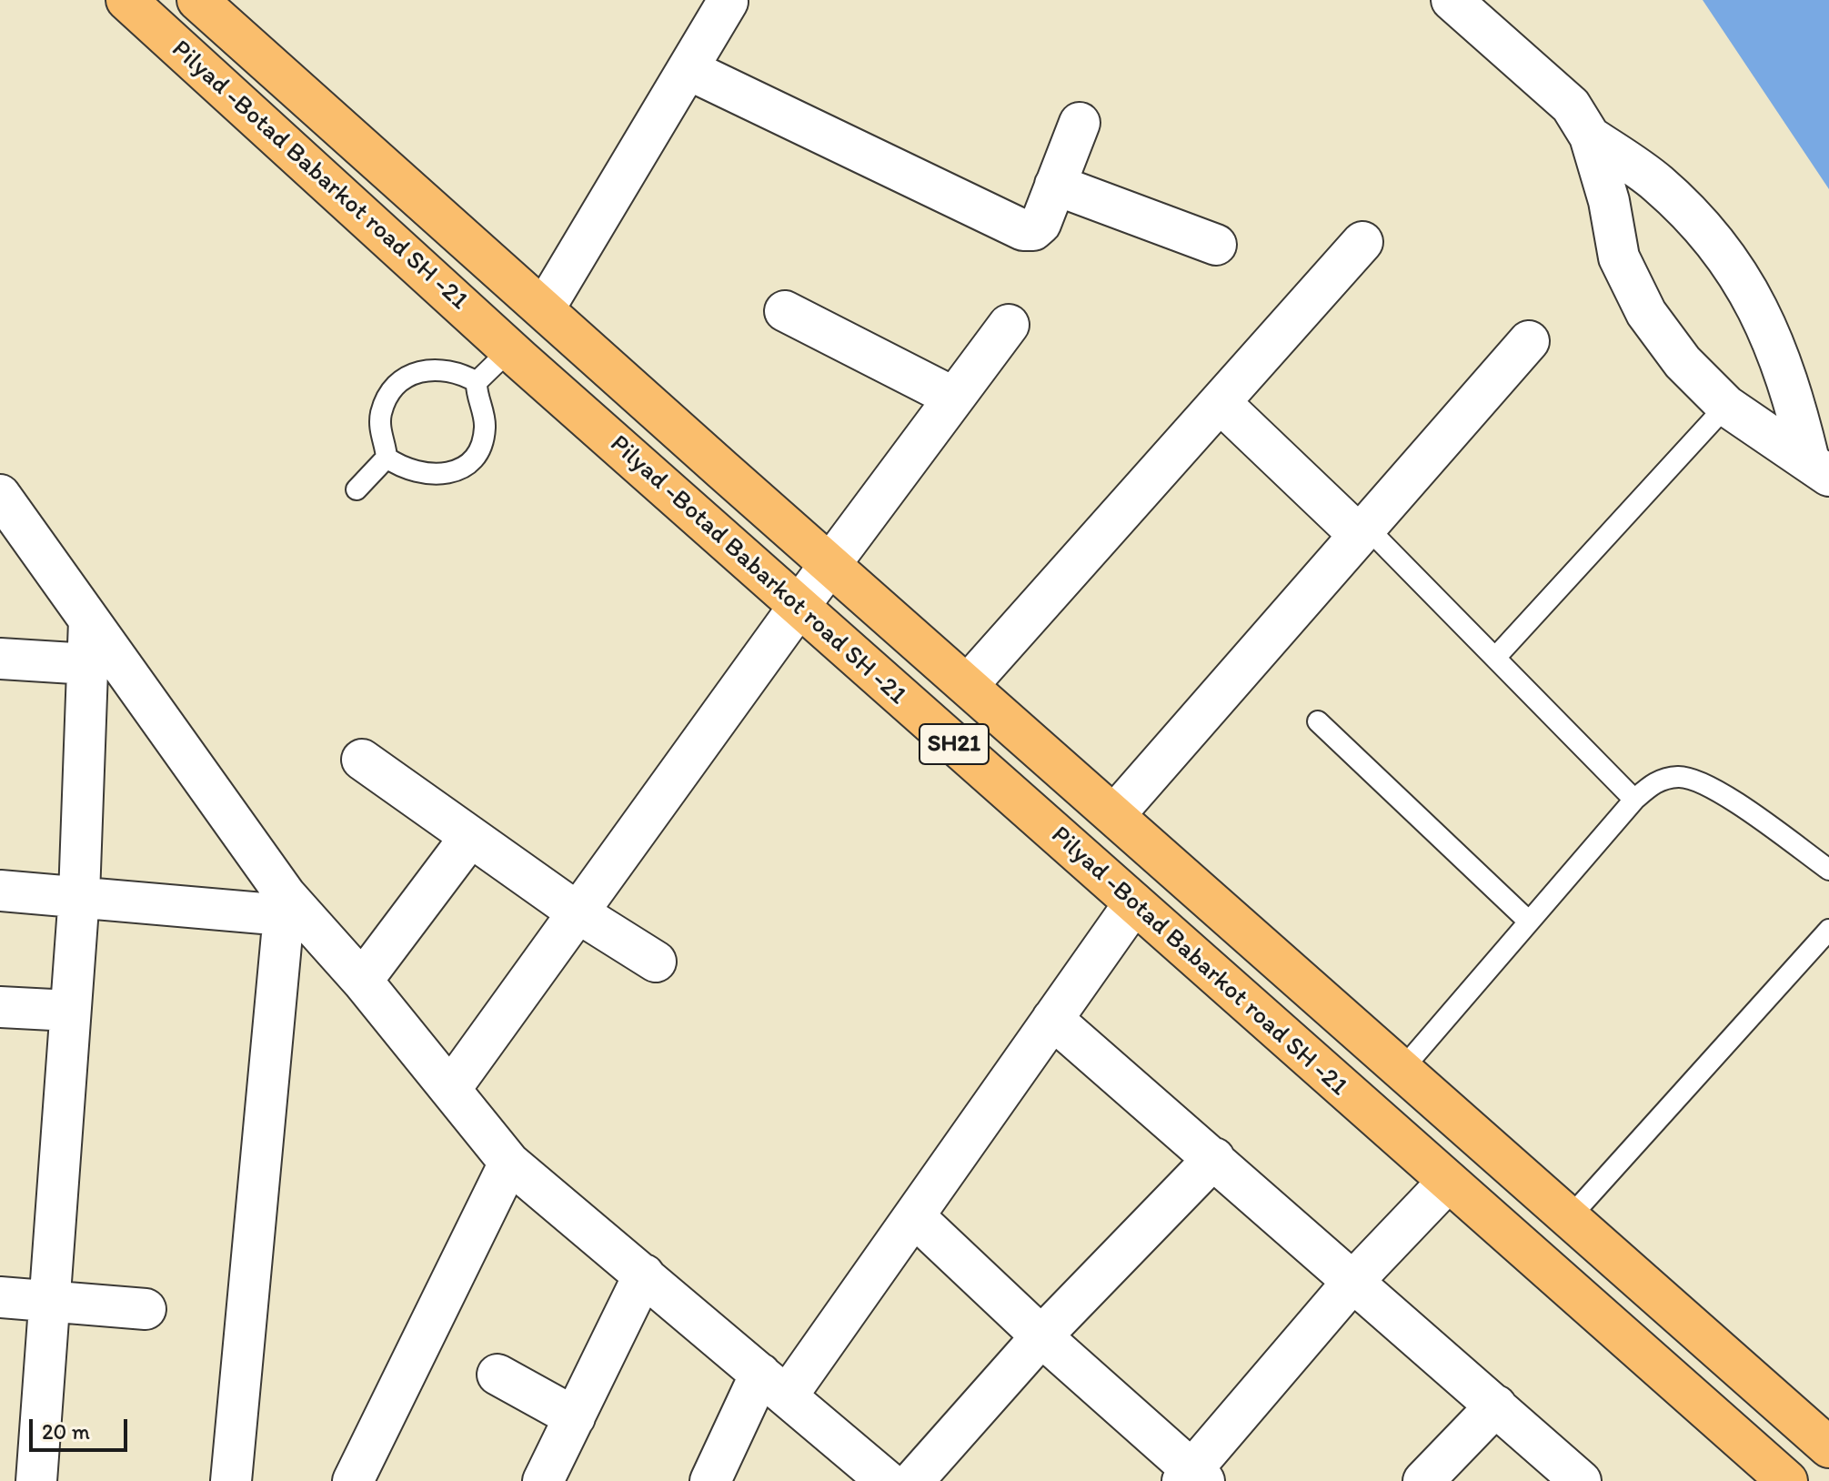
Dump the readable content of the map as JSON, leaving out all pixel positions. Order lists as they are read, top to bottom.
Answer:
{
  "streets": {
    "main road": ["Pilyad -Botad Babarkot road SH -21", "SH21"]
  },
  "scale_bar": "20 m"
}
